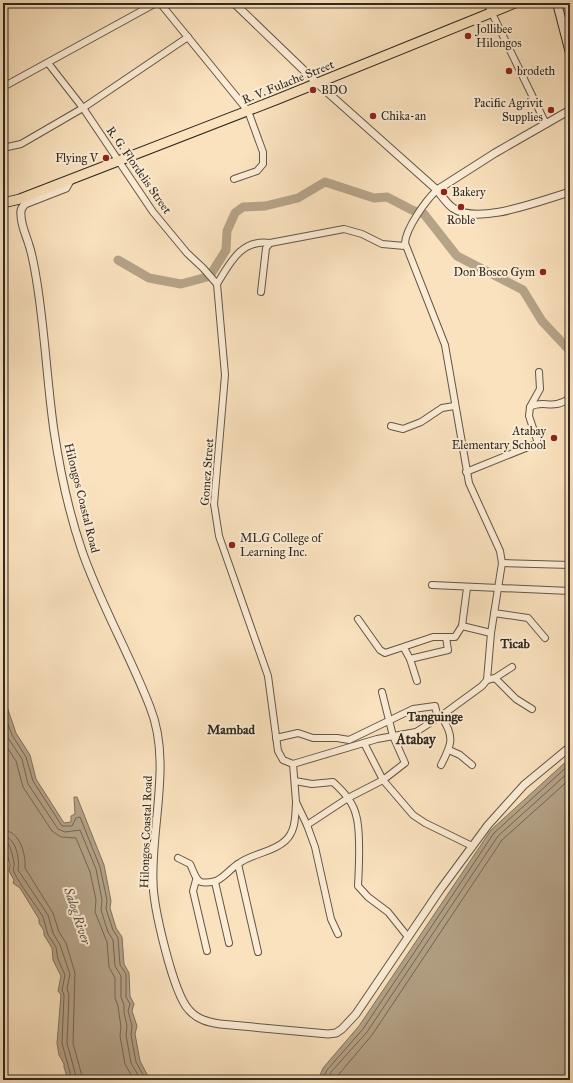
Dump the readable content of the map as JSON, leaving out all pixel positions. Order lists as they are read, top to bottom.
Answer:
{
  "streets": {
    "main road": ["R. V. Fulache Street"],
    "street": ["R. G. Flordelis Street", "Gomez Street", "Hilongos Coastal Road"]
  },
  "crossings": [
    ["R. V. Fulache Street", "R. G. Flordelis Street"],
    ["R. V. Fulache Street", "Hilongos Coastal Road"],
    ["R. G. Flordelis Street", "Gomez Street"]
  ],
  "districts": [
    "Ticab",
    "Tanguinge",
    "Mambad",
    "Atabay"
  ],
  "water": ["Salog River"],
  "places": [
    "Jollibee Hilongos",
    "brodeth",
    "BDO",
    "Pacific Agrivit Supplies",
    "Chika-an",
    "Flying V",
    "Bakery",
    "Roble",
    "Don Bosco Gym",
    "Atabay Elementary School",
    "MLG College of Learning Inc."
  ]
}
